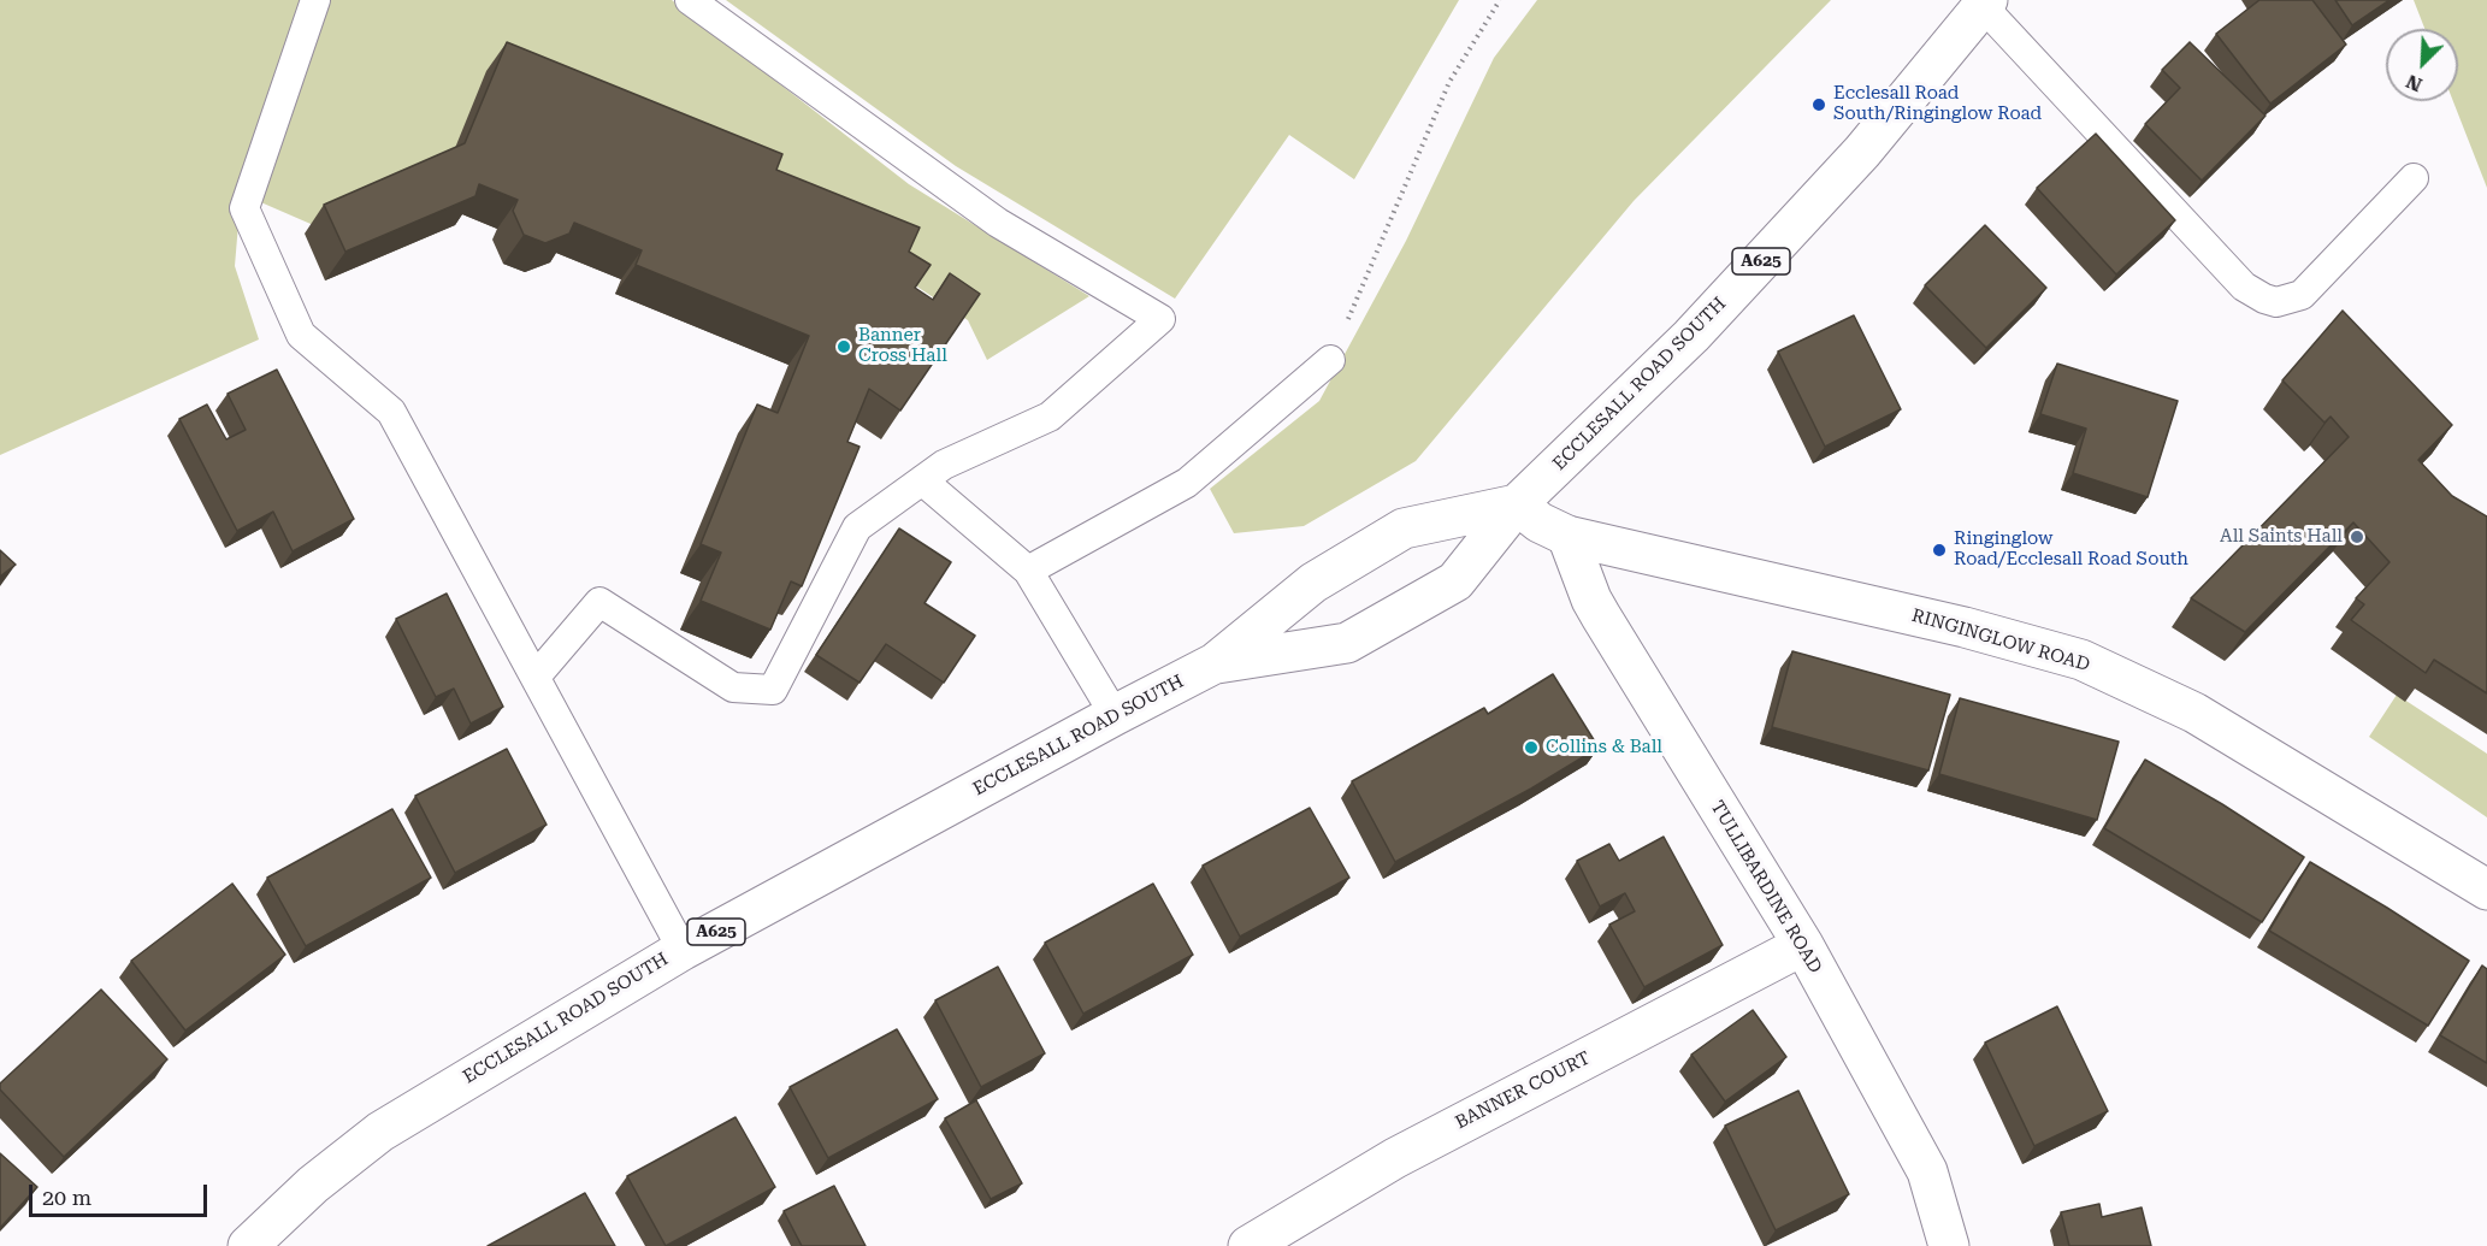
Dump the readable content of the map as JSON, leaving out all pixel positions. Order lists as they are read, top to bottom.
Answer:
{
  "streets": {
    "main road": [
      "A625",
      "ECCLESALL ROAD SOUTH",
      "RINGINGLOW ROAD",
      "TULLIBARDINE ROAD",
      "BANNER COURT"
    ]
  },
  "crossings": [
    ["ECCLESALL ROAD SOUTH", "RINGINGLOW ROAD"],
    ["RINGINGLOW ROAD", "TULLIBARDINE ROAD"],
    ["TULLIBARDINE ROAD", "BANNER COURT"]
  ],
  "places": [
    "Ecclesall Road South/Ringinglow Road",
    "Banner Cross Hall",
    "All Saints Hall",
    "Ringinglow Road/Ecclesall Road South",
    "Collins & Ball"
  ],
  "scale_bar": "20 m",
  "north": "bottom left"
}
